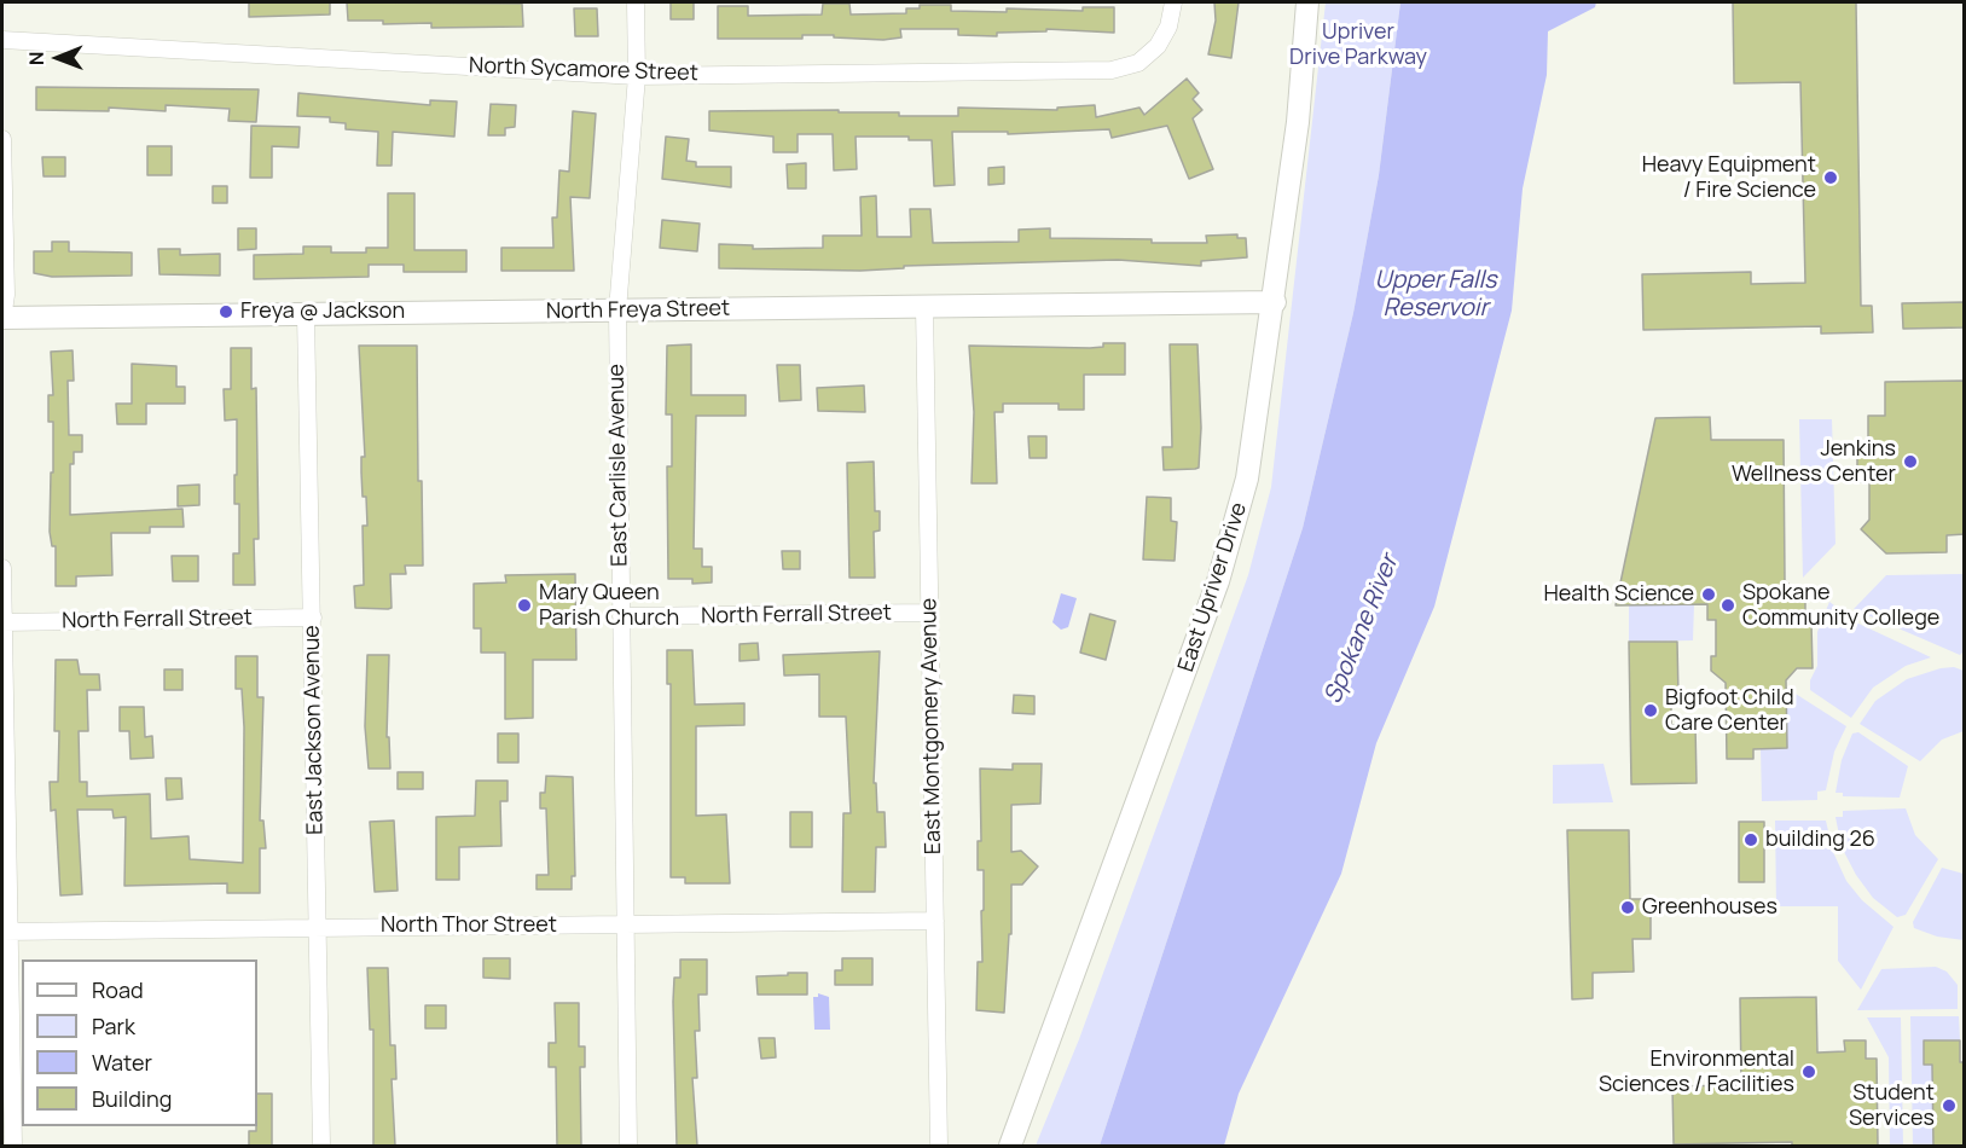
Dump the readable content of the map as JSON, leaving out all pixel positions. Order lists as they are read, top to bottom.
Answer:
{
  "streets": {
    "street": [
      "North Sycamore Street",
      "North Freya Street",
      "East Carlisle Avenue",
      "East Upriver Drive",
      "North Ferrall Street",
      "East Montgomery Avenue",
      "East Jackson Avenue",
      "North Thor Street"
    ]
  },
  "crossings": [
    ["North Sycamore Street", "East Carlisle Avenue"],
    ["North Freya Street", "East Carlisle Avenue"],
    ["North Freya Street", "East Upriver Drive"],
    ["North Freya Street", "East Montgomery Avenue"],
    ["North Freya Street", "East Jackson Avenue"],
    ["East Carlisle Avenue", "North Ferrall Street"],
    ["East Carlisle Avenue", "North Thor Street"],
    ["North Ferrall Street", "East Montgomery Avenue"],
    ["North Ferrall Street", "East Jackson Avenue"],
    ["East Montgomery Avenue", "North Thor Street"],
    ["East Jackson Avenue", "North Thor Street"]
  ],
  "water": ["Upper Falls Reservoir", "Spokane River"],
  "parks": ["Upriver Drive Parkway"],
  "places": [
    "Heavy Equipment / Fire Science",
    "Freya @ Jackson",
    "Jenkins Wellness Center",
    "Health Science",
    "Mary Queen Parish Church",
    "Spokane Community College",
    "Bigfoot Child Care Center",
    "building 26",
    "Greenhouses",
    "Environmental Sciences / Facilities",
    "Student Services"
  ],
  "legend": [
    "Road",
    "Park",
    "Water",
    "Building"
  ],
  "north": "left"
}
